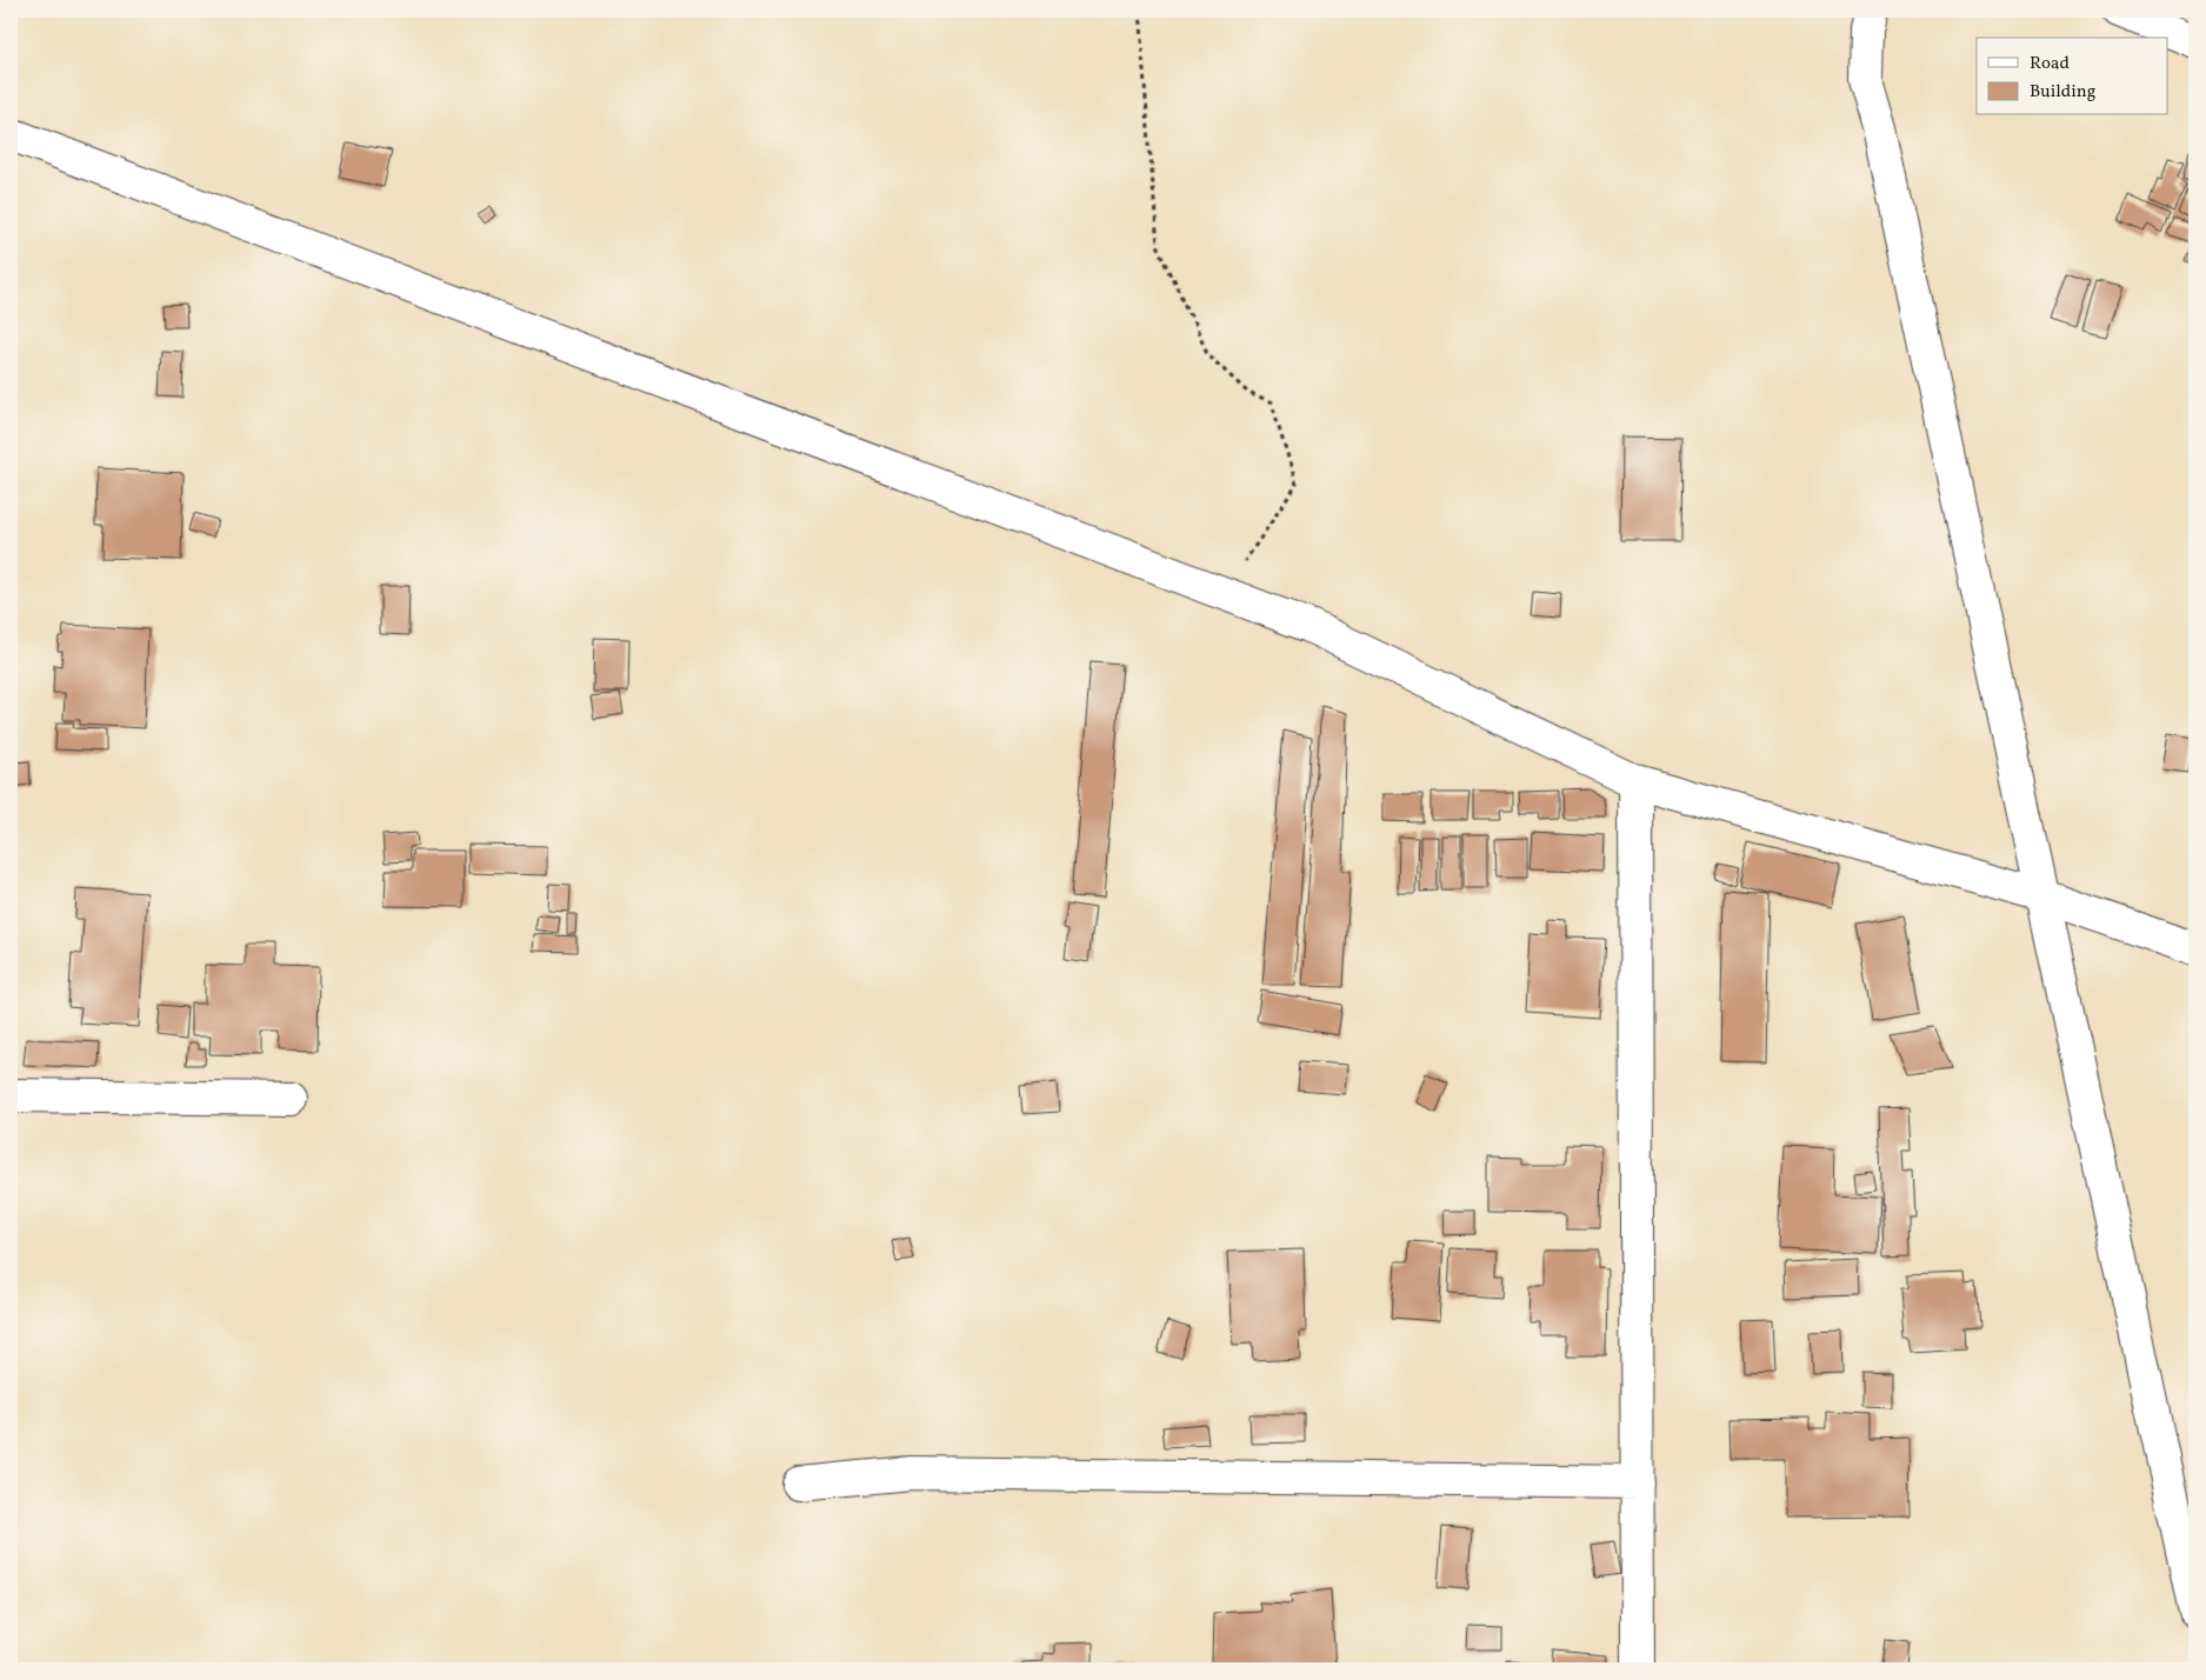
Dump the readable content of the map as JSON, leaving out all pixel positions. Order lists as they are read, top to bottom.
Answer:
{
  "legend": ["Road", "Building"]
}
